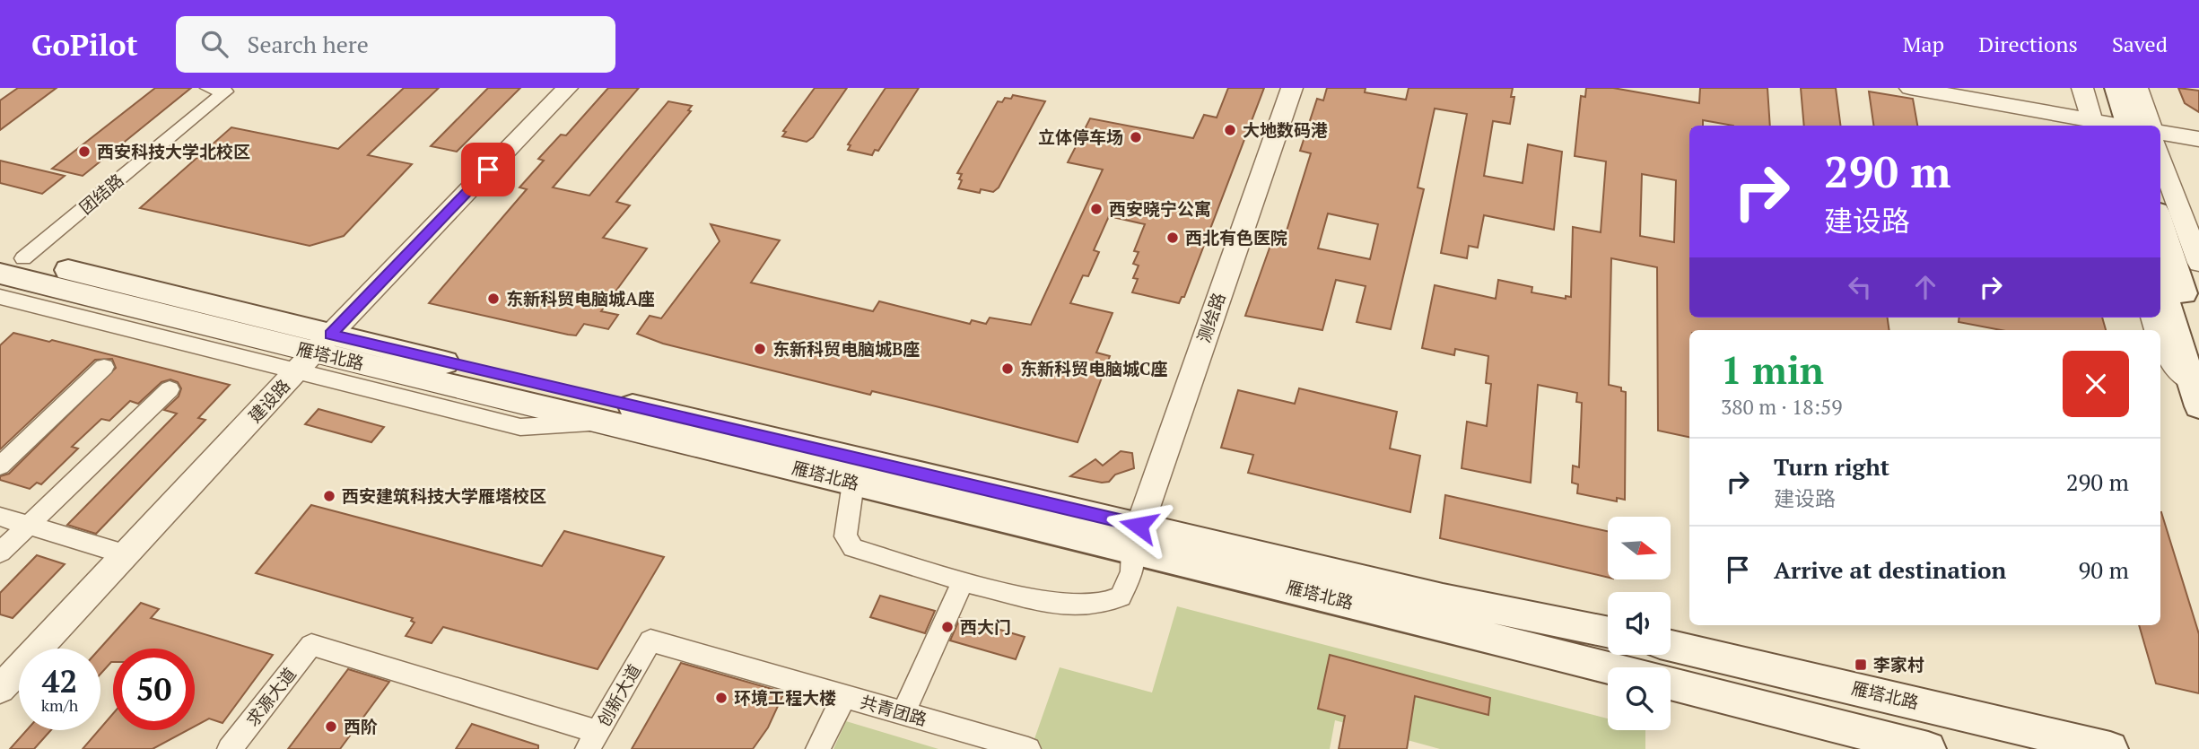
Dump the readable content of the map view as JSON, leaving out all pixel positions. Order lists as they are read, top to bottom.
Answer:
{
  "streets": {
    "main road": ["雁塔北路"],
    "street": [
      "团结路",
      "测绘路",
      "建设路",
      "创新大道",
      "求源大道",
      "共青团路"
    ]
  },
  "crossings": [
    ["团结路", "雁塔北路"],
    ["测绘路", "雁塔北路"],
    ["雁塔北路", "建设路"],
    ["创新大道", "求源大道"],
    ["创新大道", "共青团路"]
  ],
  "places": {
    "other": [
      "大地数码港",
      "立体停车场",
      "西安科技大学北校区",
      "西安晓宁公寓",
      "西北有色医院",
      "东新科贸电脑城A座",
      "东新科贸电脑城B座",
      "东新科贸电脑城C座",
      "西安建筑科技大学雁塔校区",
      "西大门",
      "环境工程大楼",
      "西阶"
    ],
    "transit": ["李家村"]
  },
  "north": "right",
  "page": {
    "header": "GoPilot",
    "search": "Search here",
    "nav": ["Map", "Directions", "Saved"],
    "turn": ["290 m", "建设路"],
    "heading": ["1 min", "380 m · 18:59"],
    "list": [
      {
        "name": "Turn right",
        "note": "建设路",
        "value": "290 m"
      },
      {
        "name": "Arrive at destination",
        "value": "90 m"
      }
    ],
    "speed": "42 km/h",
    "limit": "50"
  }
}
